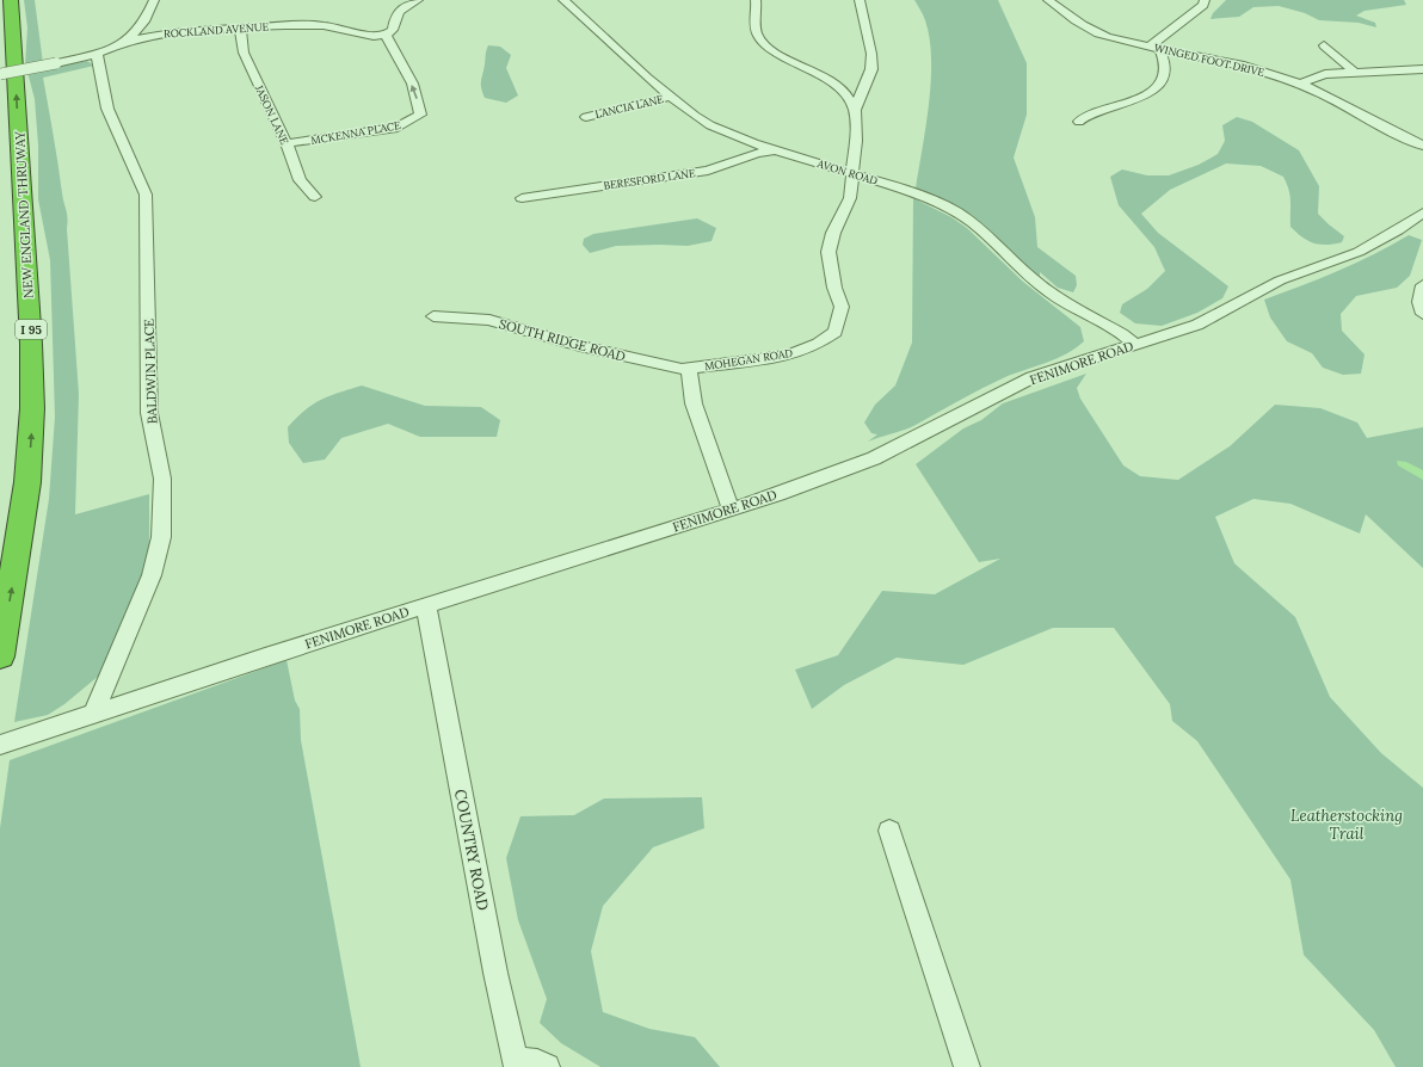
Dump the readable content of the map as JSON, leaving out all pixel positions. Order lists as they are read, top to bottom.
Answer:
{
  "streets": {
    "highway": ["NEW ENGLAND THRUWAY", "I 95"],
    "street": [
      "ROCKLAND AVENUE",
      "WINGED FOOT DRIVE",
      "LANCIA LANE",
      "JASON LANE",
      "MCKENNA PLACE",
      "AVON ROAD",
      "BERESFORD LANE",
      "SOUTH RIDGE ROAD",
      "MOHEGAN ROAD",
      "FENIMORE ROAD",
      "BALDWIN PLACE",
      "COUNTRY ROAD"
    ]
  },
  "crossings": [
    ["ROCKLAND AVENUE", "JASON LANE"],
    ["ROCKLAND AVENUE", "MCKENNA PLACE"],
    ["ROCKLAND AVENUE", "BALDWIN PLACE"],
    ["LANCIA LANE", "AVON ROAD"],
    ["JASON LANE", "MCKENNA PLACE"],
    ["AVON ROAD", "BERESFORD LANE"],
    ["AVON ROAD", "MOHEGAN ROAD"],
    ["AVON ROAD", "FENIMORE ROAD"],
    ["SOUTH RIDGE ROAD", "MOHEGAN ROAD"],
    ["MOHEGAN ROAD", "FENIMORE ROAD"],
    ["FENIMORE ROAD", "BALDWIN PLACE"],
    ["FENIMORE ROAD", "COUNTRY ROAD"]
  ],
  "one_way": ["NEW ENGLAND THRUWAY"],
  "parks": ["Leatherstocking Trail"]
}
